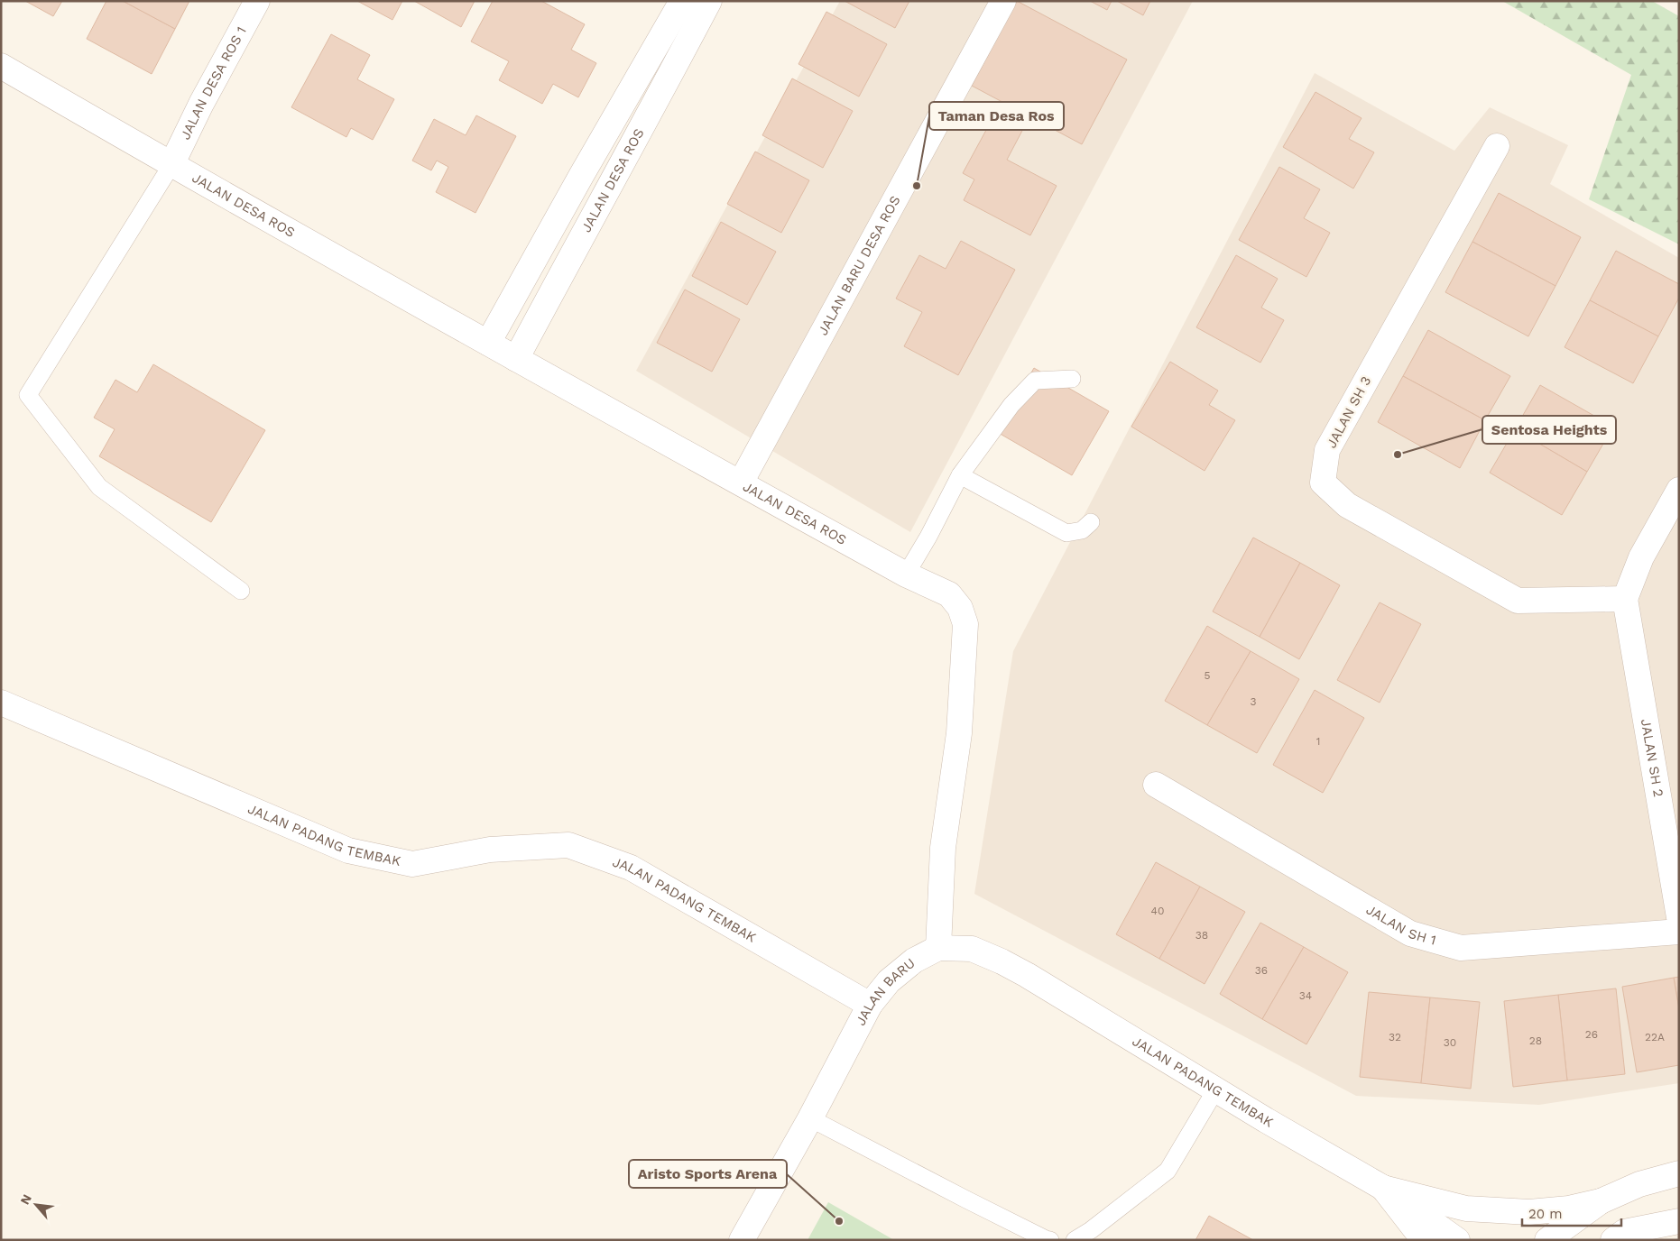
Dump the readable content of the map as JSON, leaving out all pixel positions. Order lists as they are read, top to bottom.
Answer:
{
  "streets": {
    "street": [
      "JALAN DESA ROS 1",
      "JALAN DESA ROS",
      "JALAN BARU DESA ROS",
      "JALAN SH 3",
      "JALAN SH 2",
      "JALAN PADANG TEMBAK",
      "JALAN SH 1",
      "JALAN BARU"
    ]
  },
  "crossings": [
    ["JALAN DESA ROS 1", "JALAN DESA ROS"],
    ["JALAN DESA ROS", "JALAN BARU DESA ROS"],
    ["JALAN DESA ROS", "JALAN PADANG TEMBAK"],
    ["JALAN DESA ROS", "JALAN BARU"],
    ["JALAN SH 3", "JALAN SH 2"],
    ["JALAN PADANG TEMBAK", "JALAN BARU"]
  ],
  "places": ["Taman Desa Ros", "Sentosa Heights", "Aristo Sports Arena"],
  "house_numbers": [
    "5",
    "3",
    "1",
    "40",
    "38",
    "36",
    "34",
    "26",
    "32",
    "22A",
    "28",
    "30"
  ],
  "scale_bar": "20 m",
  "north": "top left"
}
